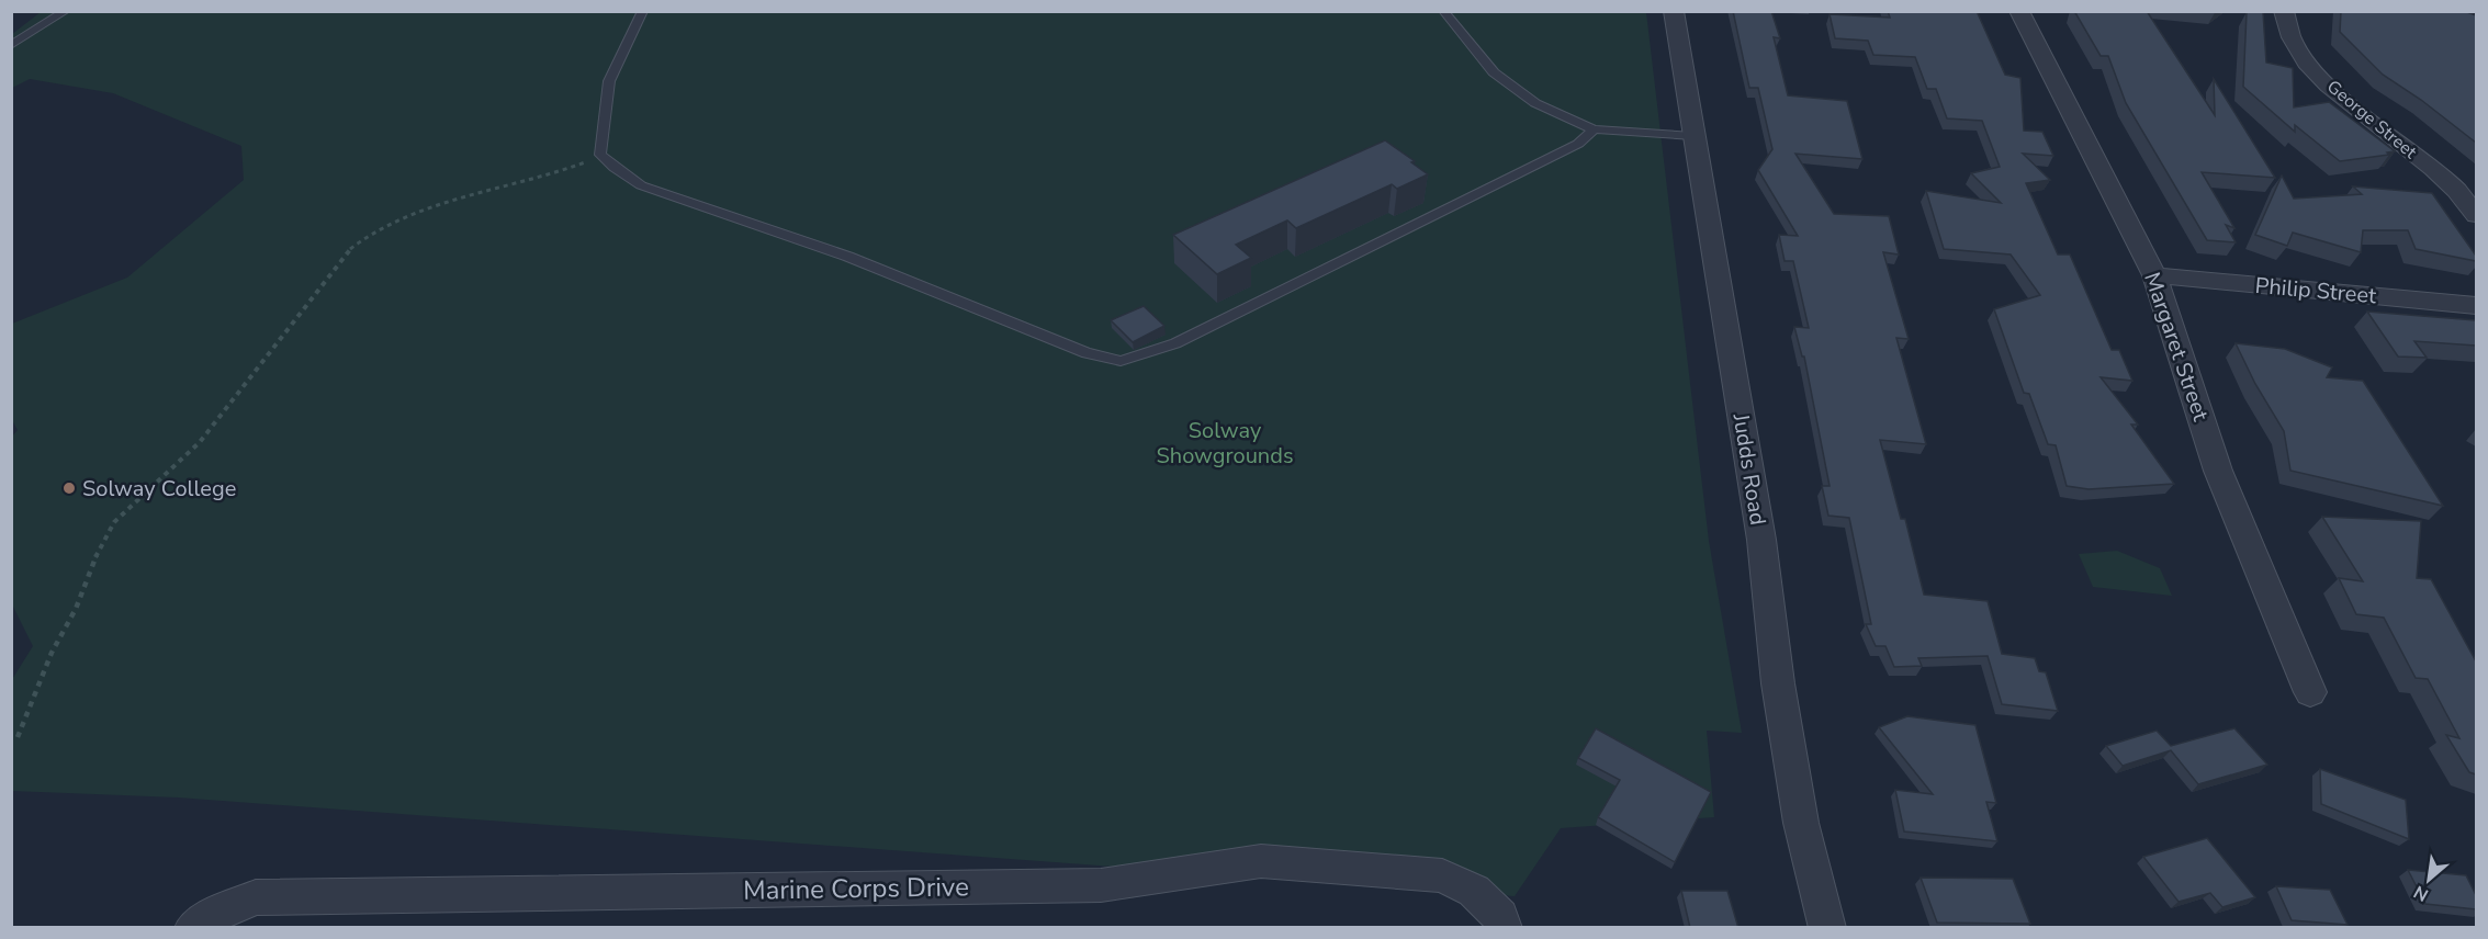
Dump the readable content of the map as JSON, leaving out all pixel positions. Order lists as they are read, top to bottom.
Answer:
{
  "streets": {
    "street": [
      "George Street",
      "Philip Street",
      "Margaret Street",
      "Judds Road",
      "Marine Corps Drive"
    ]
  },
  "crossings": [
    ["Philip Street", "Margaret Street"]
  ],
  "parks": ["Solway Showgrounds"],
  "places": ["Solway College"],
  "north": "bottom left"
}
